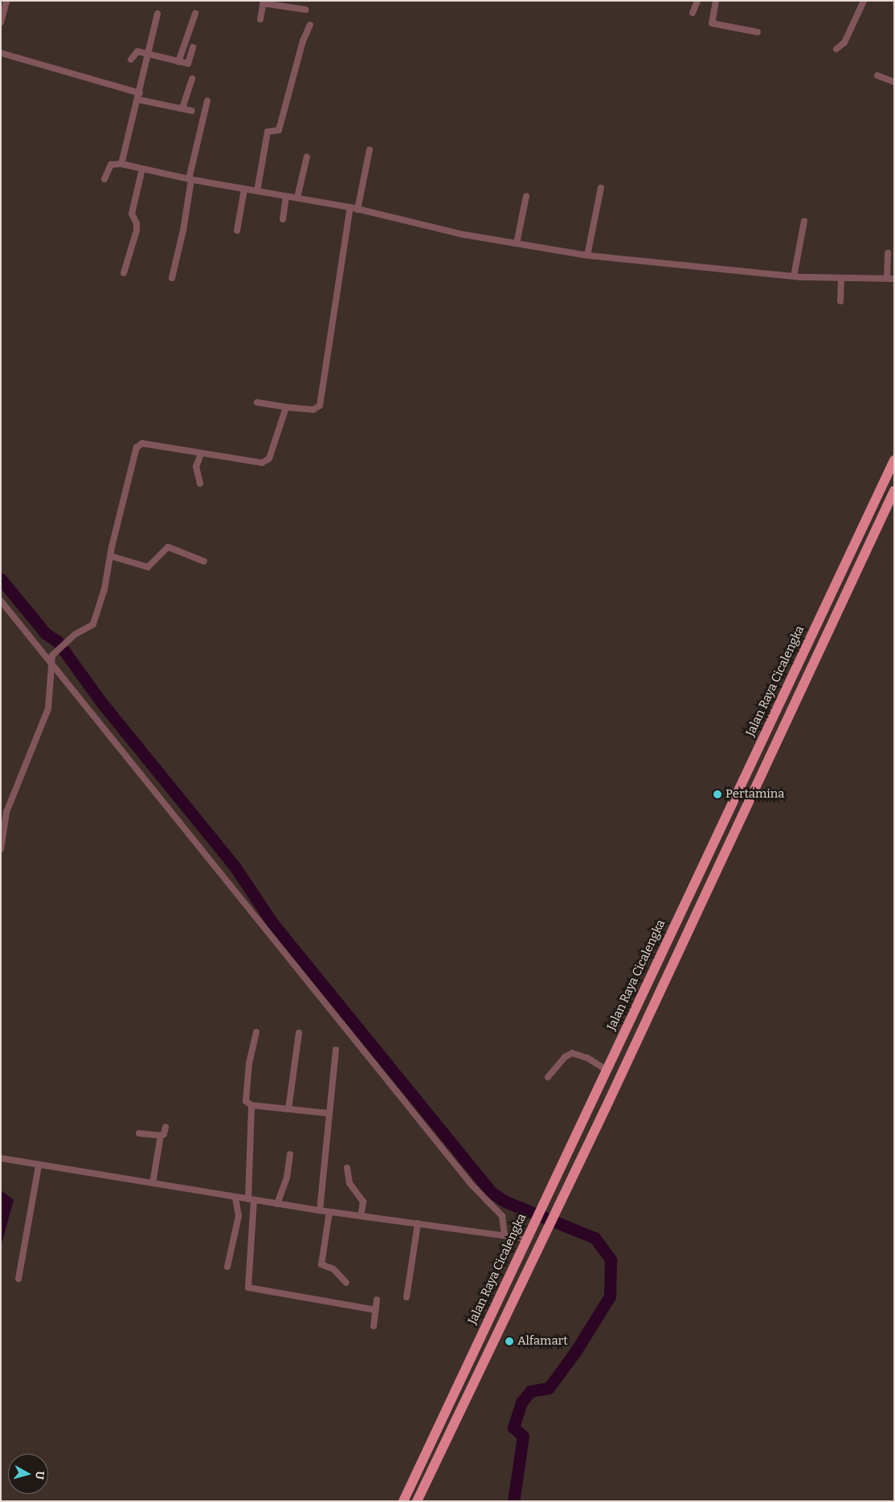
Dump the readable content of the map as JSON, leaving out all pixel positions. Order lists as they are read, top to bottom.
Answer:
{
  "streets": {
    "highway": ["Jalan Raya Cicalengka"]
  },
  "places": ["Pertamina", "Alfamart"],
  "north": "right"
}
